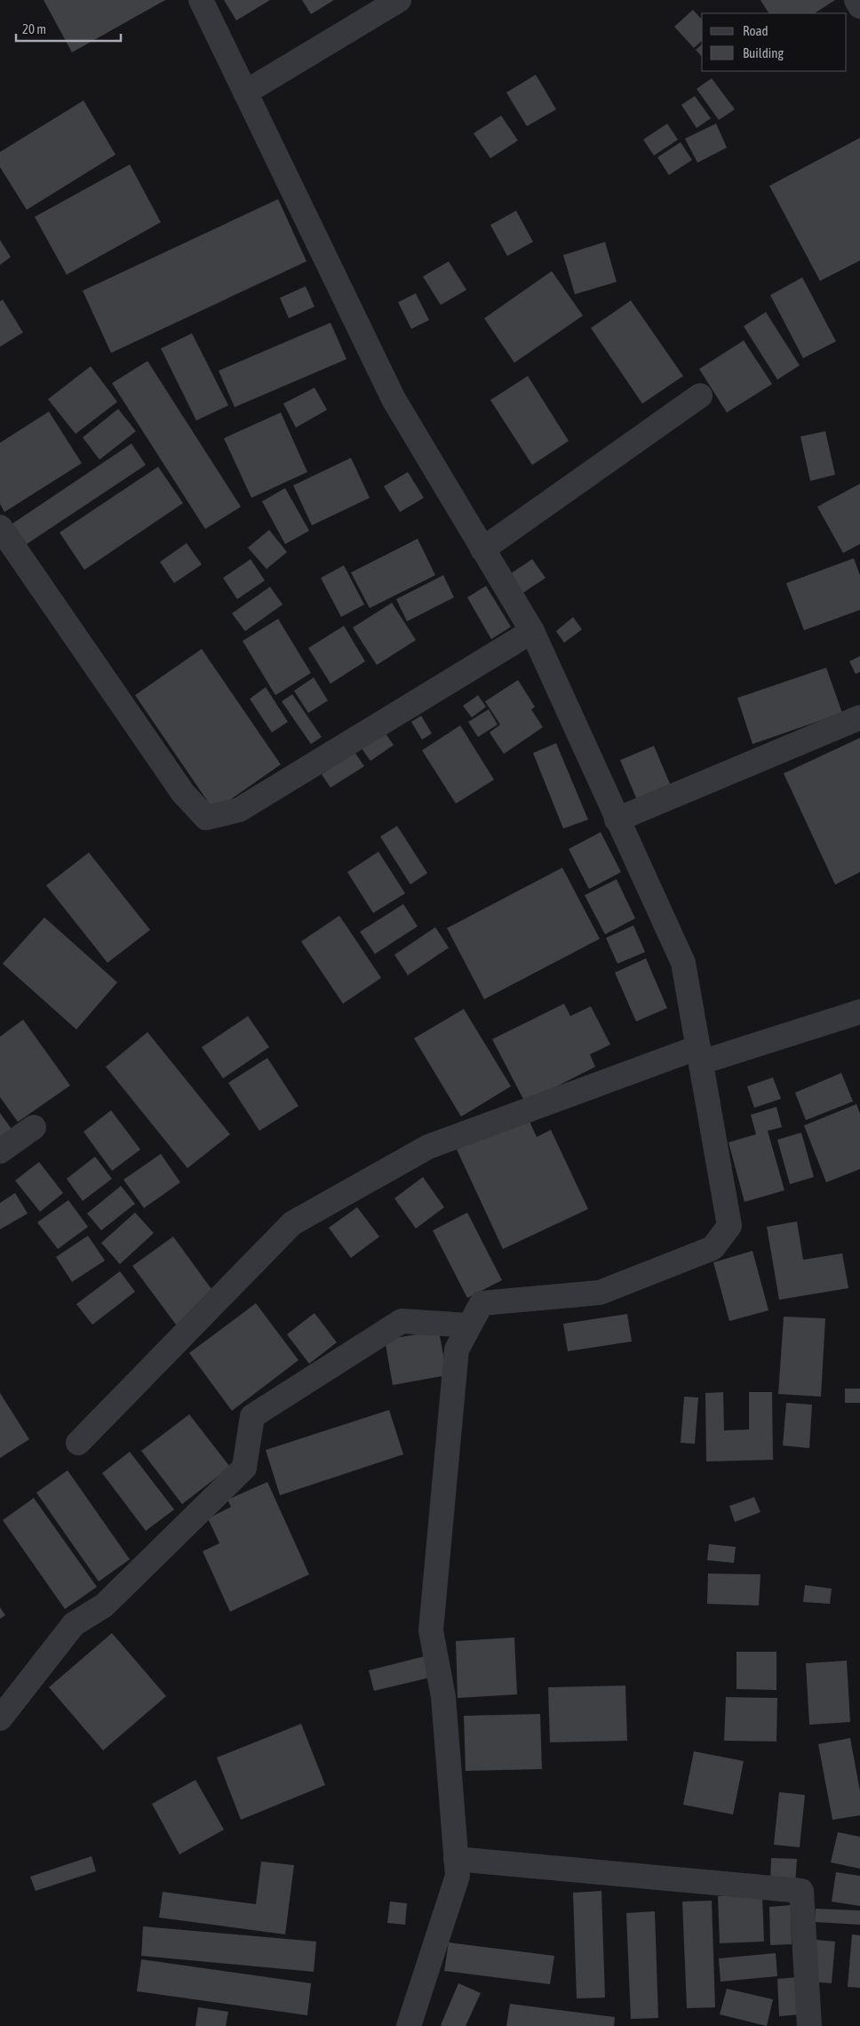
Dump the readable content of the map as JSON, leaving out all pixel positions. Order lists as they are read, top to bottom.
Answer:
{
  "legend": ["Road", "Building"],
  "scale_bar": "20 m"
}
